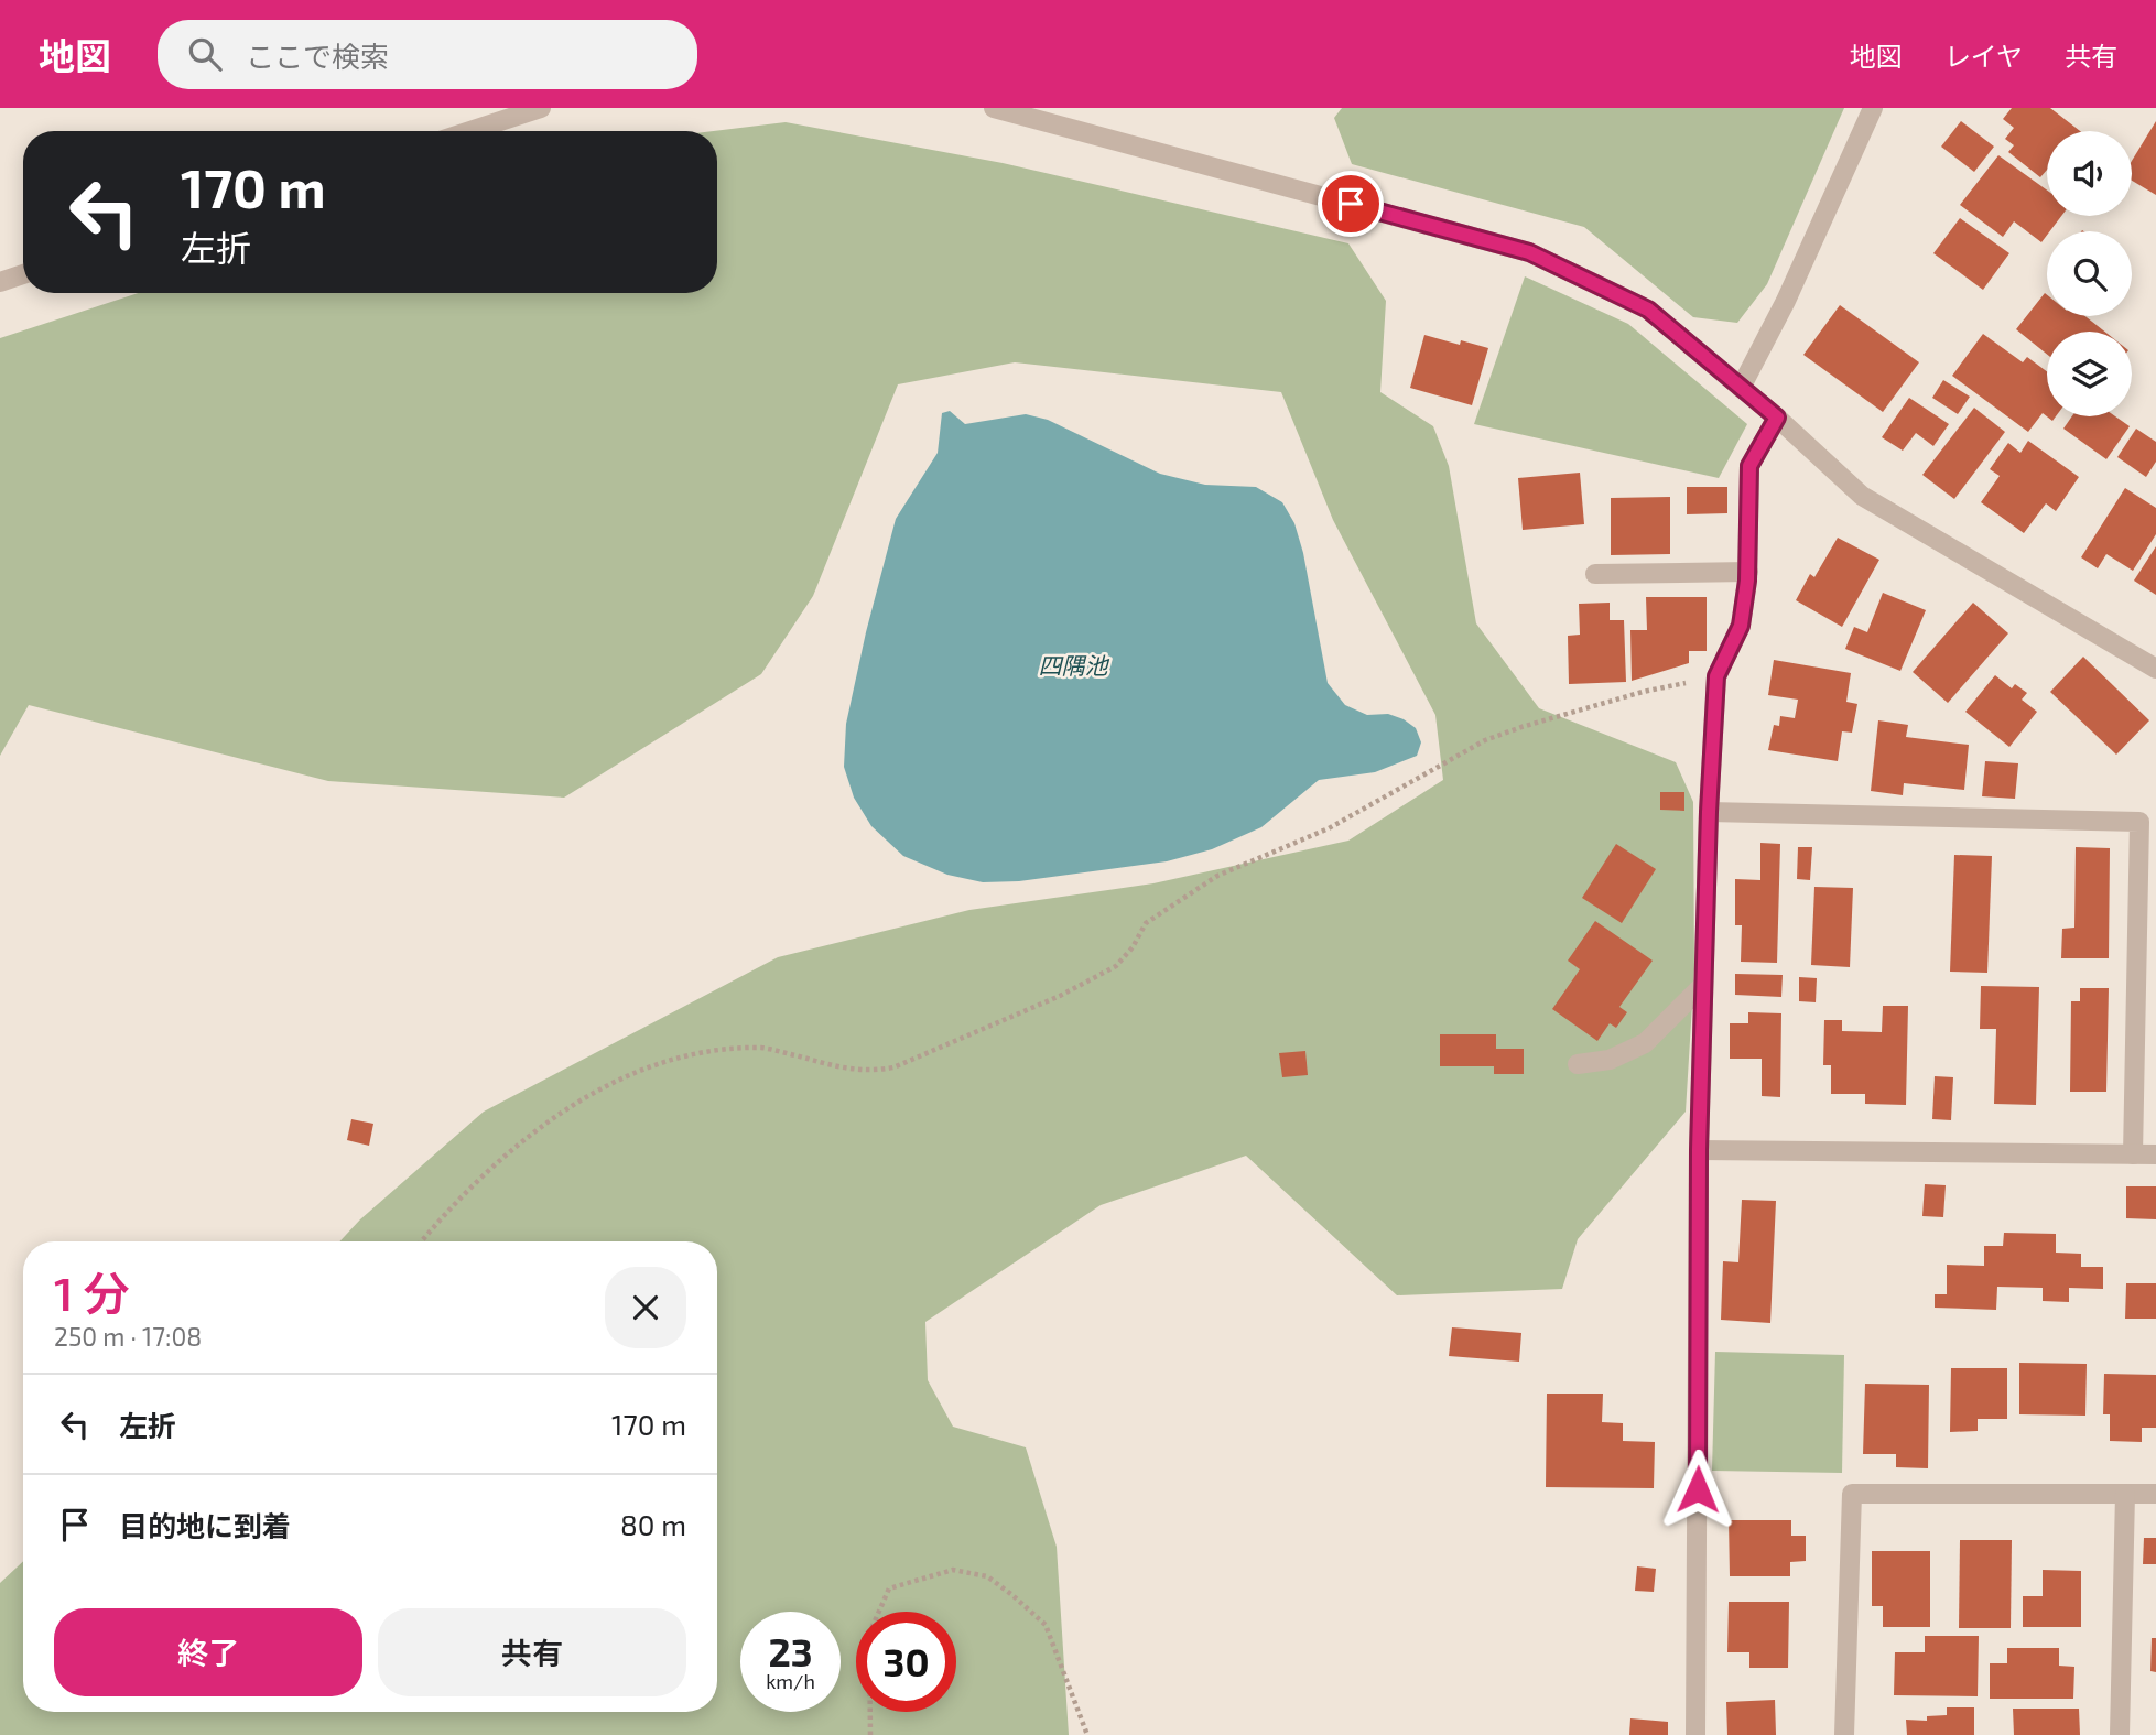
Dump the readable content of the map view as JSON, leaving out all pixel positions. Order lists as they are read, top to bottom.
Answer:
{
  "water": ["四隅池"],
  "page": {
    "header": "地図",
    "search": "ここで検索",
    "nav": ["地図", "レイヤ", "共有"],
    "turn": ["170 m", "左折"],
    "heading": ["1 分", "250 m · 17:08"],
    "list": [
      {
        "name": "左折",
        "value": "170 m"
      },
      {
        "name": "目的地に到着",
        "value": "80 m"
      }
    ],
    "buttons": ["終了", "共有"],
    "speed": "23 km/h",
    "limit": "30"
  }
}
